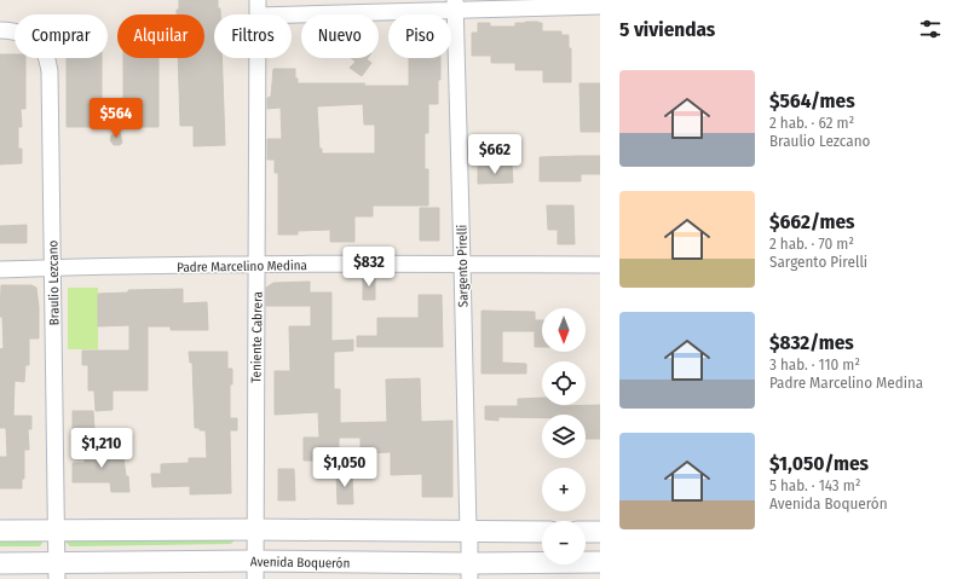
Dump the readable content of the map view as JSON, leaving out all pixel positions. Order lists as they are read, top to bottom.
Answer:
{
  "streets": {
    "street": [
      "Padre Marcelino Medina",
      "Sargento Pirelli",
      "Braulio Lezcano",
      "Teniente Cabrera",
      "Avenida Boquerón"
    ]
  },
  "crossings": [
    ["Padre Marcelino Medina", "Sargento Pirelli"],
    ["Padre Marcelino Medina", "Braulio Lezcano"],
    ["Padre Marcelino Medina", "Teniente Cabrera"],
    ["Sargento Pirelli", "Avenida Boquerón"],
    ["Braulio Lezcano", "Avenida Boquerón"],
    ["Teniente Cabrera", "Avenida Boquerón"]
  ],
  "north": "bottom",
  "page": {
    "heading": "5 viviendas",
    "chip": [
      "Comprar",
      "Alquilar",
      "Filtros",
      "Nuevo",
      "Piso"
    ],
    "list": [
      {
        "name": "$564/mes",
        "note": "2 hab. · 62 m² · Braulio Lezcano"
      },
      {
        "name": "$662/mes",
        "note": "2 hab. · 70 m² · Sargento Pirelli"
      },
      {
        "name": "$832/mes",
        "note": "3 hab. · 110 m² · Padre Marcelino Medina"
      },
      {
        "name": "$1,050/mes",
        "note": "5 hab. · 143 m² · Avenida Boquerón"
      }
    ],
    "price": [
      "$564",
      "$662",
      "$832",
      "$1,210",
      "$1,050"
    ],
    "map_buttons": ["+", "−"]
  }
}
